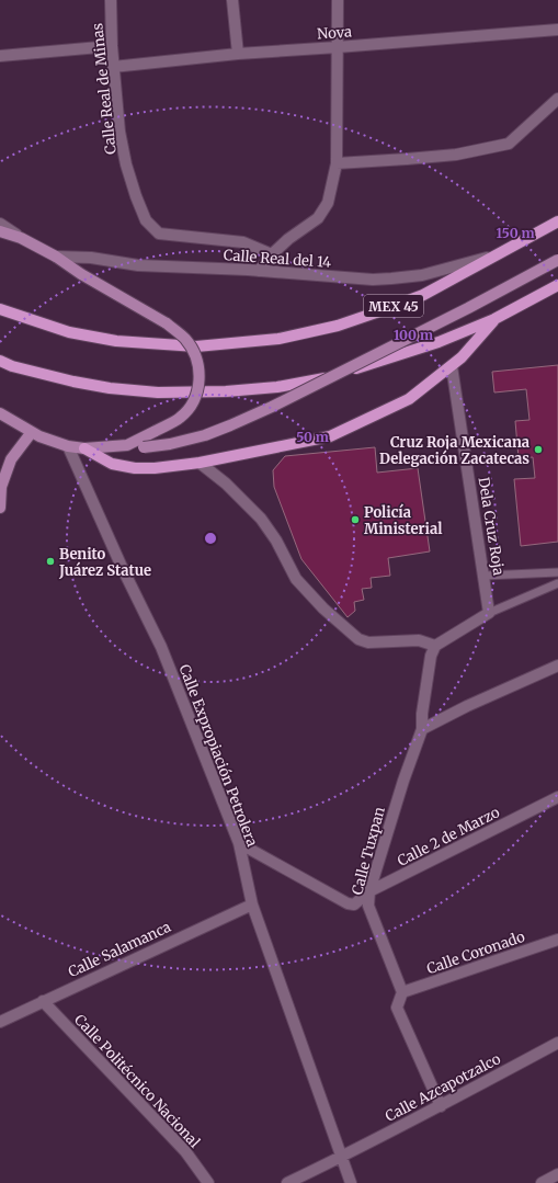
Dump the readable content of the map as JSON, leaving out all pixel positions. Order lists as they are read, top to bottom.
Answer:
{
  "streets": {
    "main road": ["MEX 45"],
    "street": [
      "Nova",
      "Calle Real de Minas",
      "Calle Real del 14",
      "Dela Cruz Roja",
      "Calle Expropiación Petrolera",
      "Calle 2 de Marzo",
      "Calle Tuxpan",
      "Calle Salamanca",
      "Calle Coronado",
      "Calle Politécnico Nacional",
      "Calle Azcapotzalco"
    ]
  },
  "crossings": [
    ["Nova", "Calle Real de Minas"],
    ["Calle Real del 14", "MEX 45"],
    ["Calle Expropiación Petrolera", "Calle 2 de Marzo"],
    ["Calle Expropiación Petrolera", "Calle Salamanca"],
    ["Calle Expropiación Petrolera", "Calle Azcapotzalco"],
    ["Calle 2 de Marzo", "Calle Tuxpan"],
    ["Calle Tuxpan", "Calle Coronado"],
    ["Calle Salamanca", "Calle Politécnico Nacional"]
  ],
  "places": ["Cruz Roja Mexicana Delegación Zacatecas", "Policía Ministerial", "Benito Juárez Statue"],
  "rings": ["150 m", "100 m", "50 m"]
}
